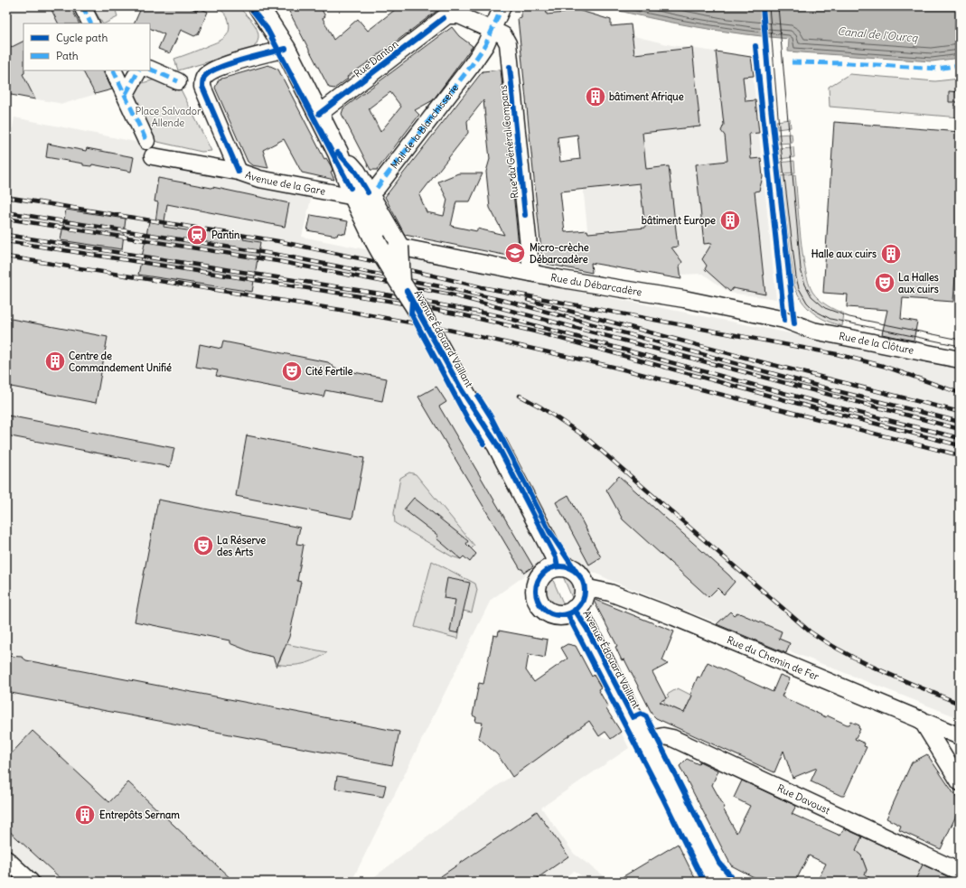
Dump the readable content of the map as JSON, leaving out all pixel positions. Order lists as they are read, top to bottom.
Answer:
{
  "streets": {
    "main road": ["Avenue Édouard Vaillant"],
    "street": [
      "Rue Danton",
      "Mail de la Blanchisserie",
      "Rue du Général Compans",
      "Avenue de la Gare",
      "Rue du Débarcadère",
      "Rue de la Clôture",
      "Rue du Chemin de Fer",
      "Rue Davoust"
    ]
  },
  "crossings": [
    ["Rue Danton", "Rue du Général Compans"],
    ["Rue Danton", "Avenue Édouard Vaillant"],
    ["Mail de la Blanchisserie", "Rue du Général Compans"],
    ["Mail de la Blanchisserie", "Avenue de la Gare"],
    ["Mail de la Blanchisserie", "Avenue Édouard Vaillant"],
    ["Rue du Général Compans", "Rue du Débarcadère"],
    ["Avenue de la Gare", "Avenue Édouard Vaillant"],
    ["Rue du Débarcadère", "Avenue Édouard Vaillant"],
    ["Rue du Débarcadère", "Rue de la Clôture"],
    ["Avenue Édouard Vaillant", "Rue du Chemin de Fer"],
    ["Avenue Édouard Vaillant", "Rue Davoust"]
  ],
  "water": ["Canal de l'Ourcq"],
  "parks": ["Place Salvador Allende"],
  "places": {
    "building": [
      "bâtiment Afrique",
      "bâtiment Europe",
      "Halle aux cuirs",
      "Centre de Commandement Unifié",
      "Entrepôts Sernam"
    ],
    "station": ["Pantin"],
    "school or university": ["Micro-crèche Débarcadère"],
    "theatre": ["La Halles aux cuirs", "Cité Fertile", "La Réserve des Arts"]
  },
  "legend": ["Cycle path", "Path"]
}
